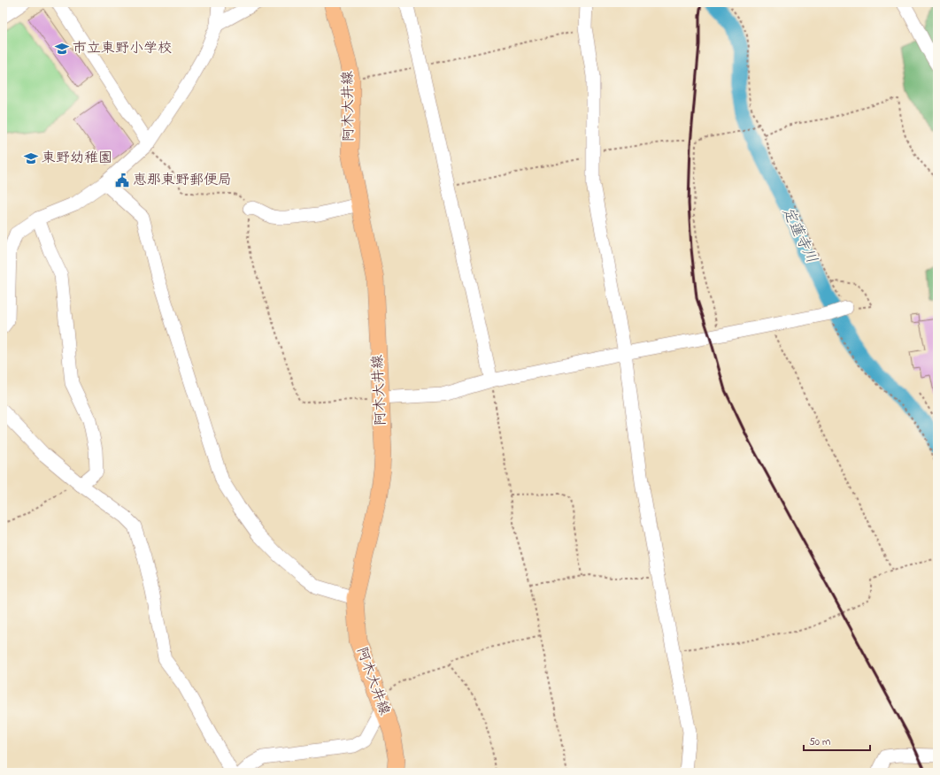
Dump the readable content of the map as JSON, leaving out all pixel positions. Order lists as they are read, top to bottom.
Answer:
{
  "streets": {
    "main road": ["阿木大井線"]
  },
  "water": ["定蓮寺川"],
  "places": {
    "school or university": ["市立東野小学校", "東野幼稚園"],
    "public building": ["恵那東野郵便局"]
  },
  "scale_bar": "50 m"
}
